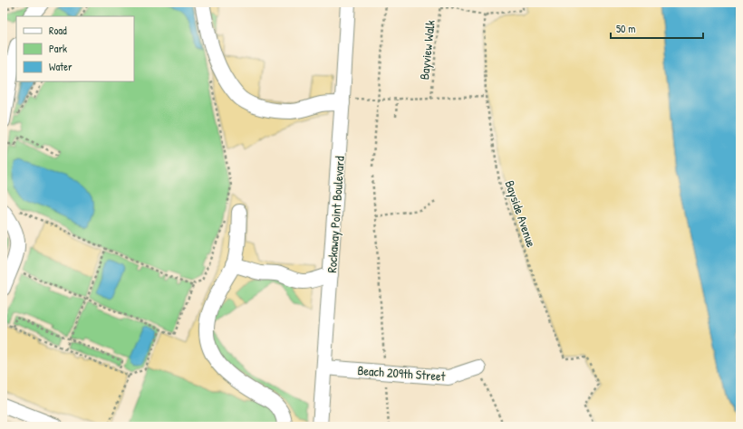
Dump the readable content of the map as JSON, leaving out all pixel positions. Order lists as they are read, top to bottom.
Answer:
{
  "streets": {
    "street": ["Rockaway Point Boulevard", "Beach 209th Street"],
    "path": ["Bayview Walk", "Bayside Avenue"]
  },
  "crossings": [
    ["Bayview Walk", "Bayside Avenue"],
    ["Bayview Walk", "Rockaway Point Boulevard"],
    ["Rockaway Point Boulevard", "Beach 209th Street"]
  ],
  "legend": ["Road", "Park", "Water"],
  "scale_bar": "50 m"
}
